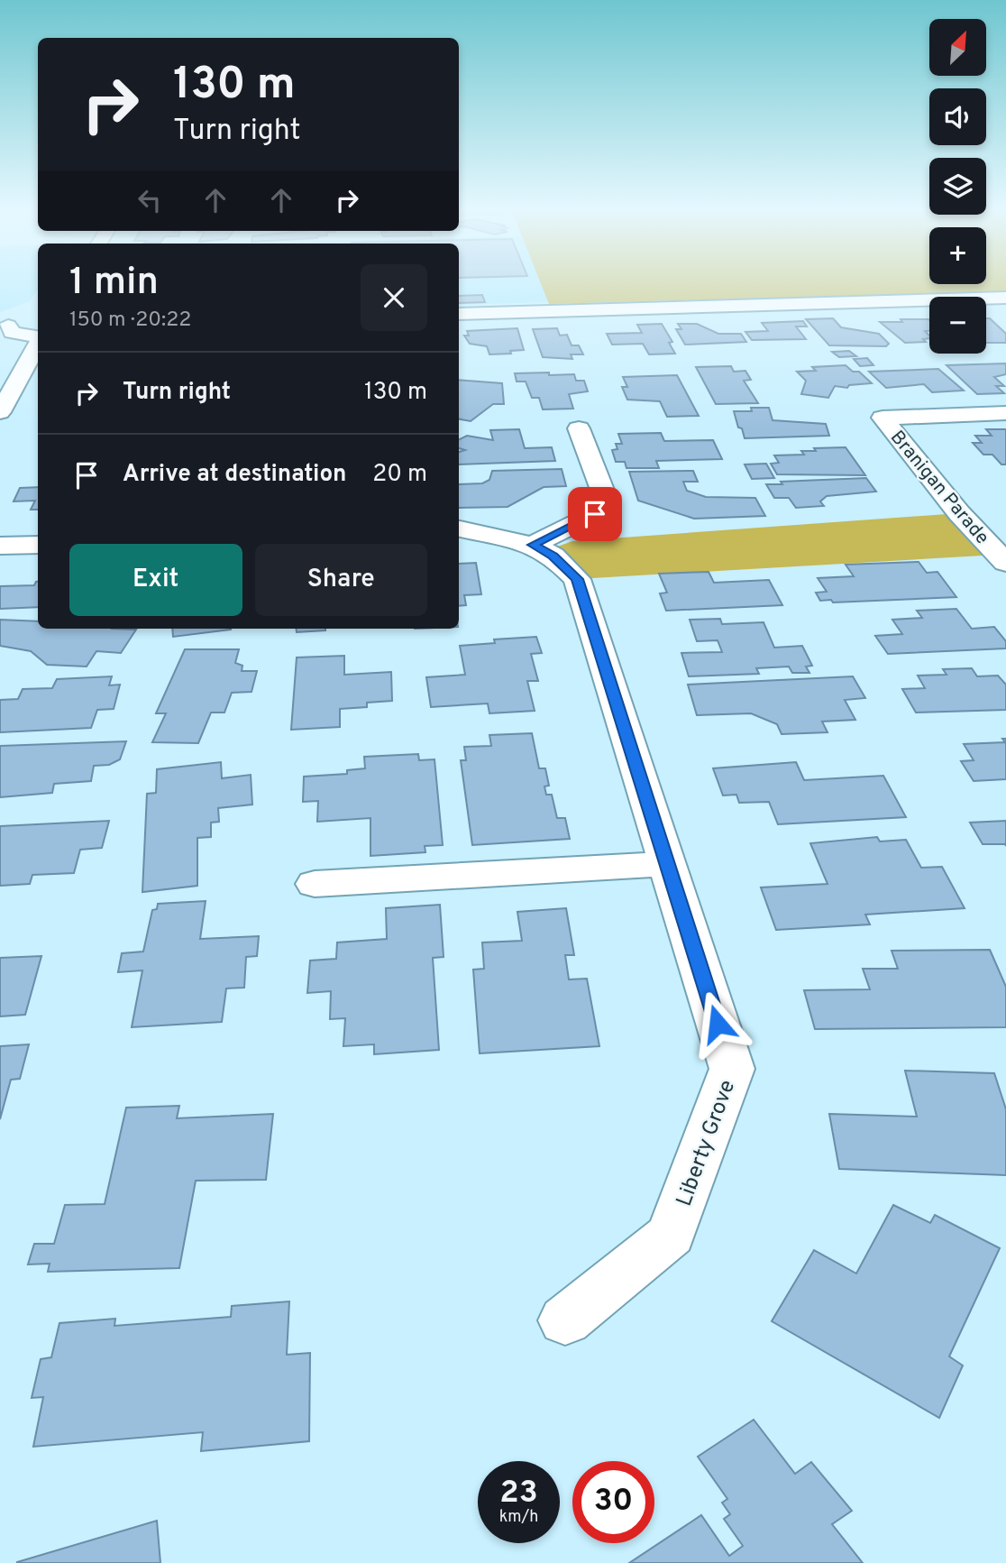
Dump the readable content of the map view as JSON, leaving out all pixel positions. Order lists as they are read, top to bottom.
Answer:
{
  "streets": {
    "street": ["Branigan Parade", "Liberty Grove"]
  },
  "north": "top right",
  "page": {
    "map_buttons": ["+", "−"],
    "turn": ["130 m", "Turn right"],
    "heading": ["1 min", "150 m · 20:22"],
    "list": [
      {
        "name": "Turn right",
        "value": "130 m"
      },
      {
        "name": "Arrive at destination",
        "value": "20 m"
      }
    ],
    "buttons": ["Exit", "Share"],
    "speed": "23 km/h",
    "limit": "30"
  }
}
